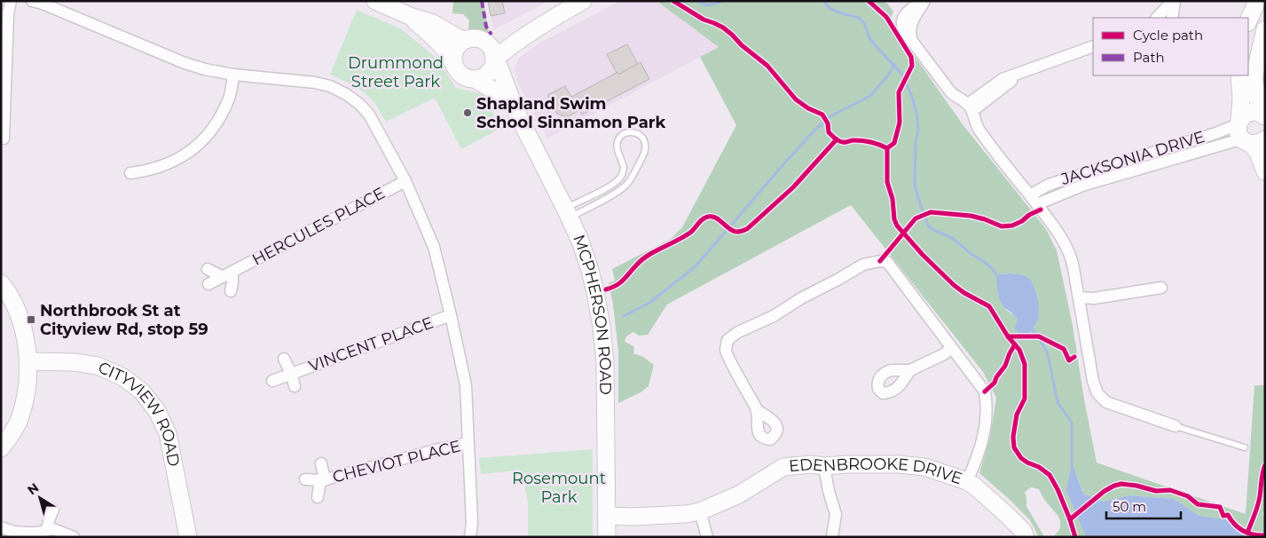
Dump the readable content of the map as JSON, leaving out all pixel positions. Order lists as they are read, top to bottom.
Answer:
{
  "streets": {
    "street": [
      "JACKSONIA DRIVE",
      "HERCULES PLACE",
      "MCPHERSON ROAD",
      "VINCENT PLACE",
      "CITYVIEW ROAD",
      "CHEVIOT PLACE",
      "EDENBROOKE DRIVE"
    ]
  },
  "crossings": [
    ["MCPHERSON ROAD", "EDENBROOKE DRIVE"]
  ],
  "parks": ["Drummond Street Park", "Rosemount Park"],
  "places": {
    "other": ["Shapland Swim School Sinnamon Park"],
    "transit": ["Northbrook St at Cityview Rd, stop 59"]
  },
  "legend": ["Cycle path", "Path"],
  "scale_bar": "50 m",
  "north": "top left"
}
